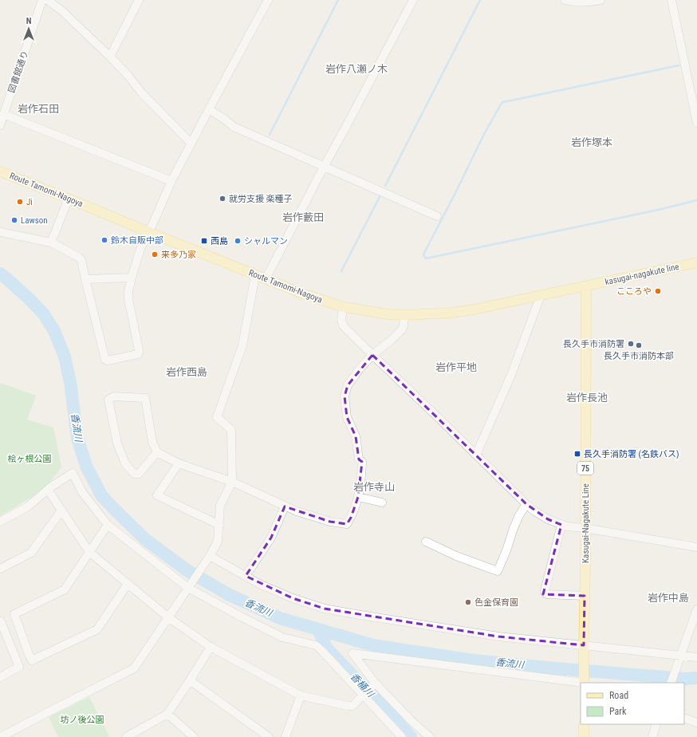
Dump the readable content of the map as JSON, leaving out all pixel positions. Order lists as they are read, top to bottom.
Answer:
{
  "streets": {
    "main road": [
      "Route Tamomi-Nagoya",
      "kasugai-nagakute line",
      "75",
      "Kasugai-Nagakute Line"
    ],
    "street": ["図書館通り"]
  },
  "crossings": [
    ["Route Tamomi-Nagoya", "kasugai-nagakute line"],
    ["Route Tamomi-Nagoya", "Kasugai-Nagakute Line"],
    ["kasugai-nagakute line", "Kasugai-Nagakute Line"]
  ],
  "districts": [
    "岩作八瀬ノ木",
    "岩作石田",
    "岩作塚本",
    "岩作藪田",
    "岩作平地",
    "岩作西島",
    "岩作長池",
    "岩作寺山",
    "岩作中島"
  ],
  "water": ["香流川", "香桶川"],
  "parks": ["桧ヶ根公園", "坊ノ後公園"],
  "places": {
    "other": [
      "就労支援 楽種子",
      "Ji",
      "Lawson",
      "鈴木自販中部",
      "シャルマン",
      "来多乃家",
      "こころや",
      "長久手市消防署",
      "長久手市消防本部",
      "色金保育園"
    ],
    "transit": ["西島", "長久手消防署 (名鉄バス)"]
  },
  "legend": ["Road", "Park"],
  "north": "top"
}
